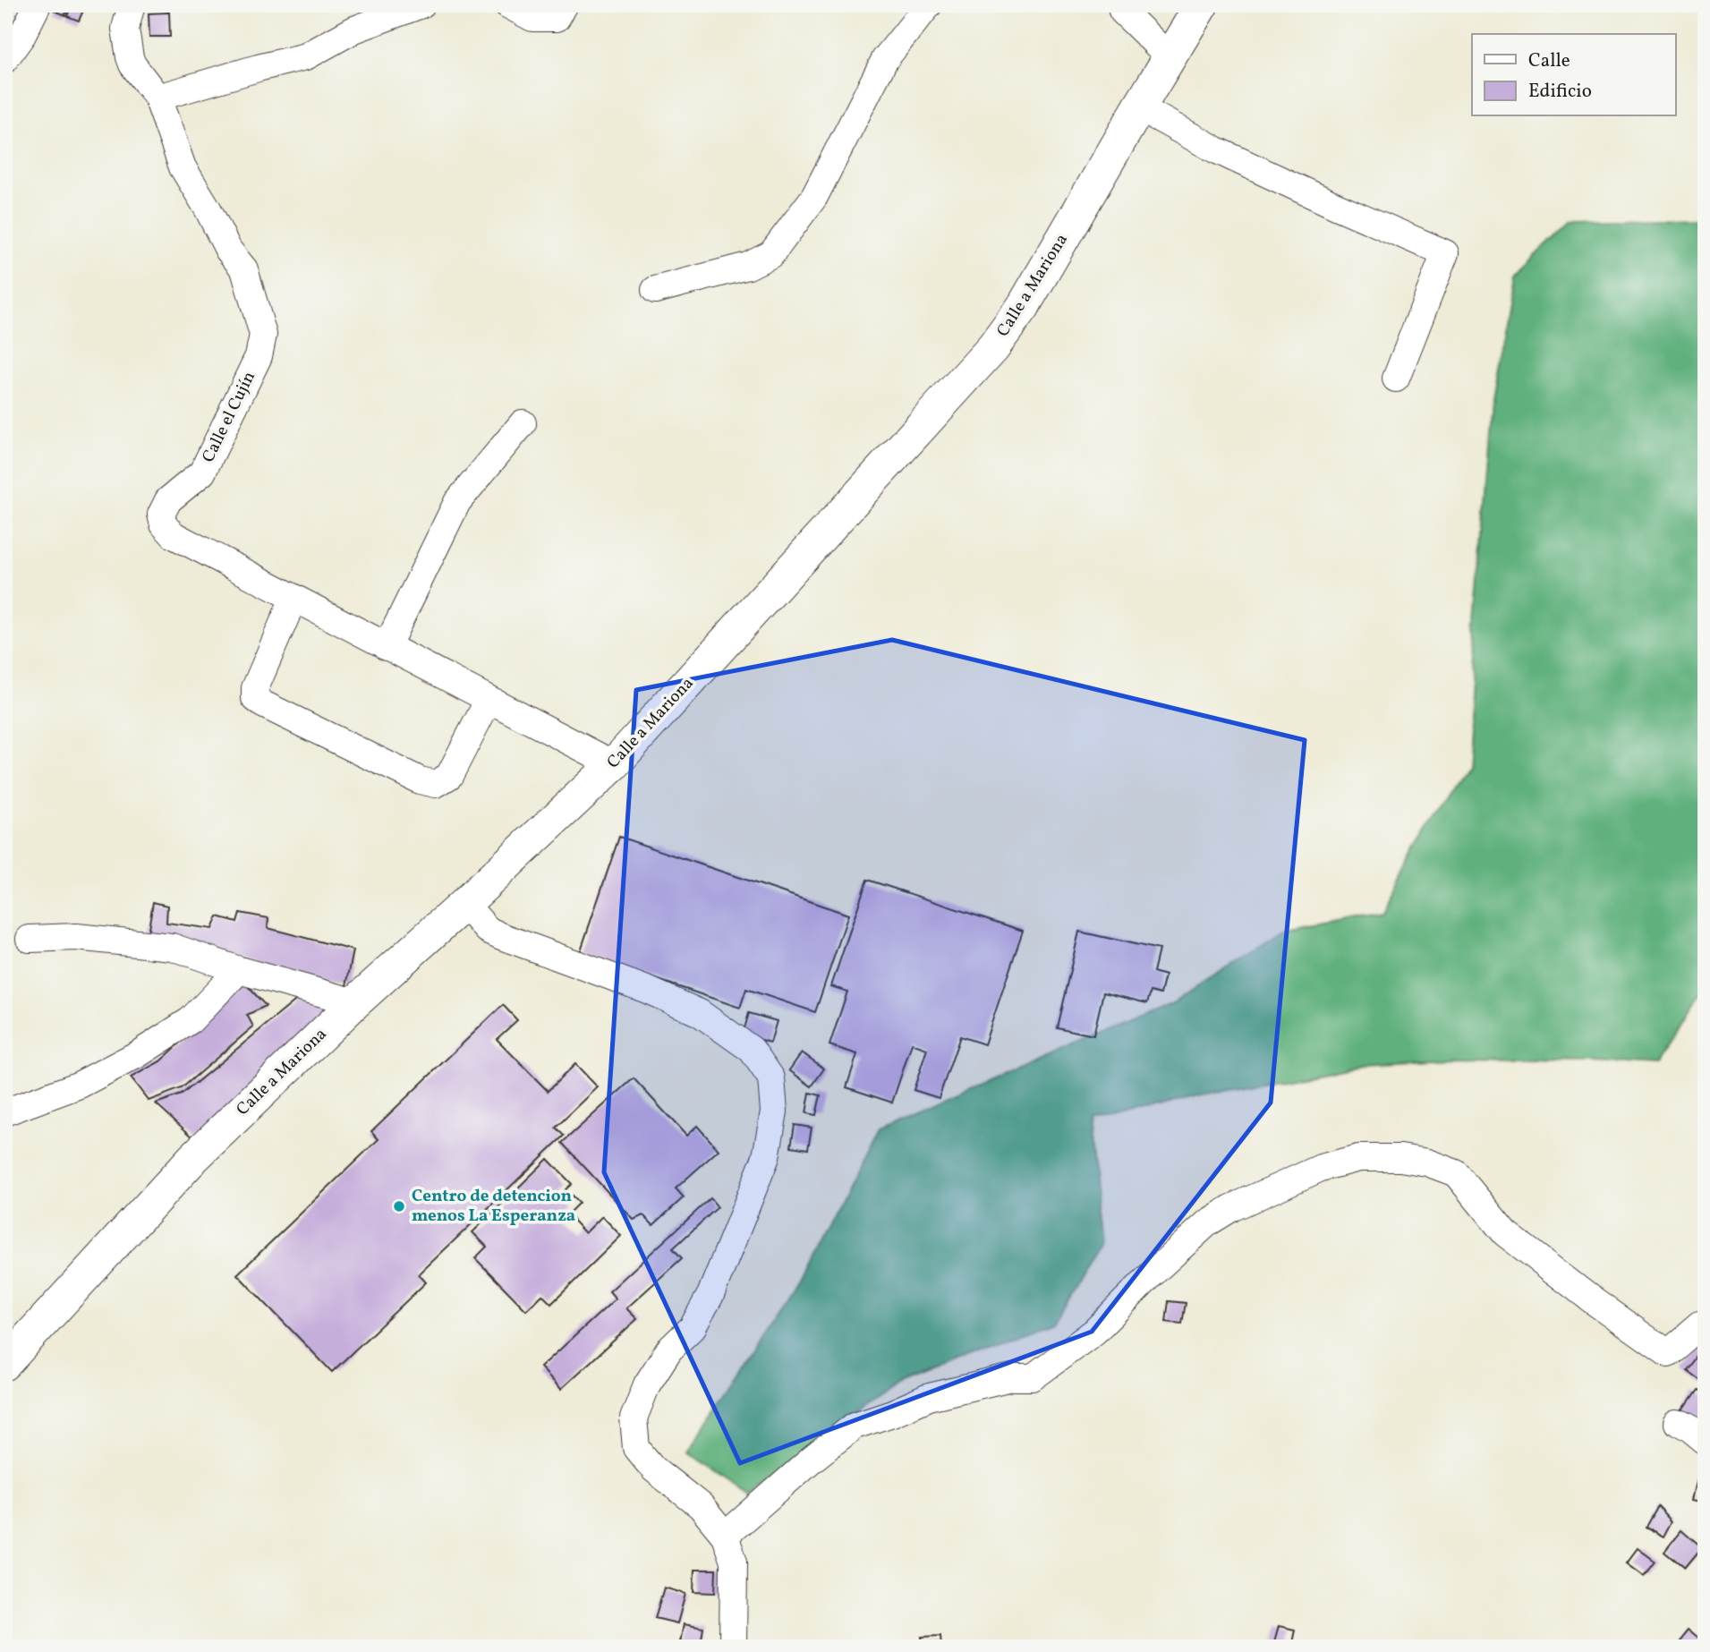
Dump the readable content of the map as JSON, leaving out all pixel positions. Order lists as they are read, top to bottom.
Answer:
{
  "streets": {
    "main road": ["Calle a Mariona"],
    "street": ["Calle el Cujín"]
  },
  "crossings": [
    ["Calle a Mariona", "Calle el Cujín"]
  ],
  "places": ["Centro de detencion menos La Esperanza"],
  "legend": ["Calle", "Edificio"]
}
